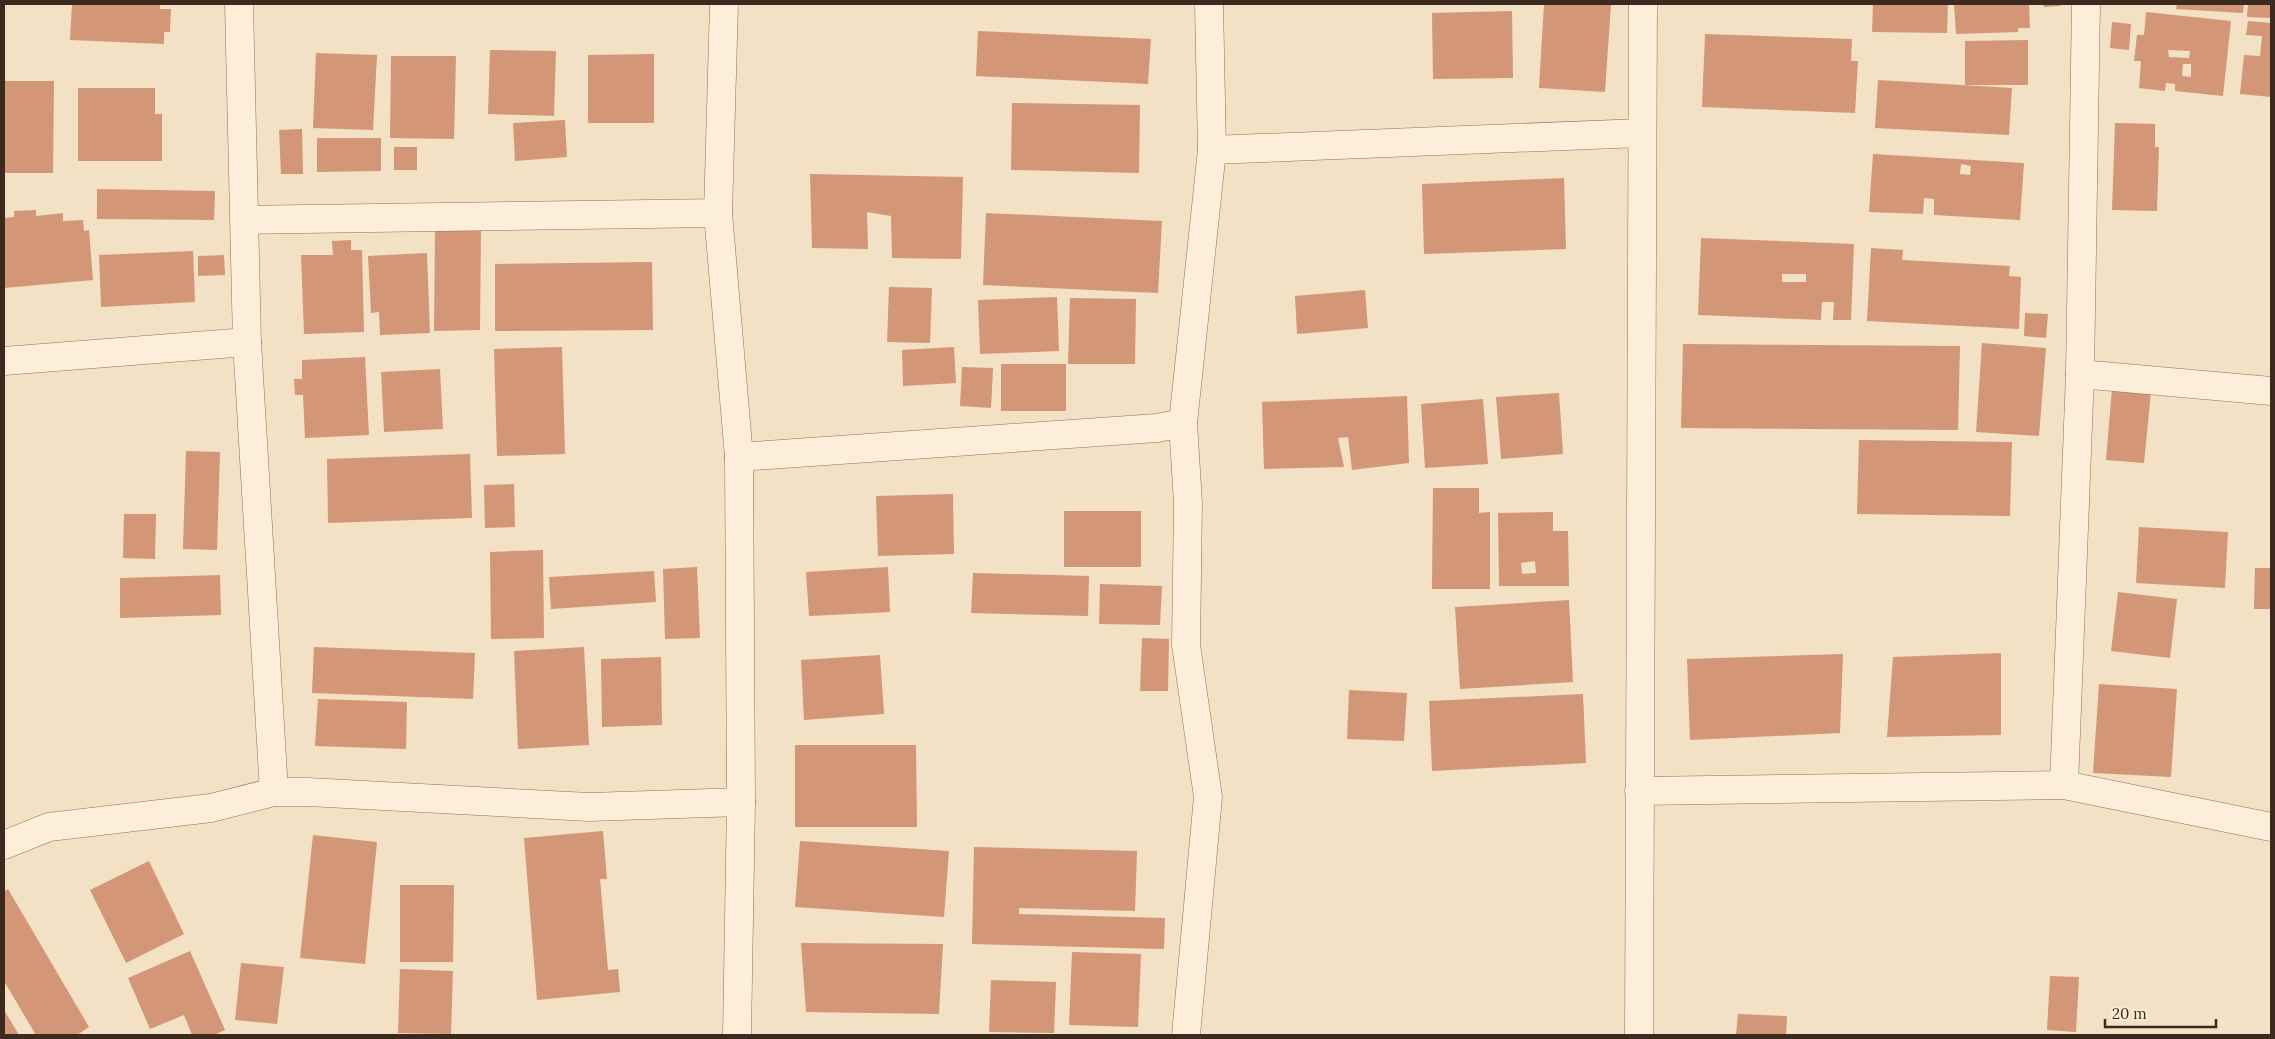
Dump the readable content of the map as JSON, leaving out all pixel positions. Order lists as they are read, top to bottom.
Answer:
{
  "scale_bar": "20 m"
}
